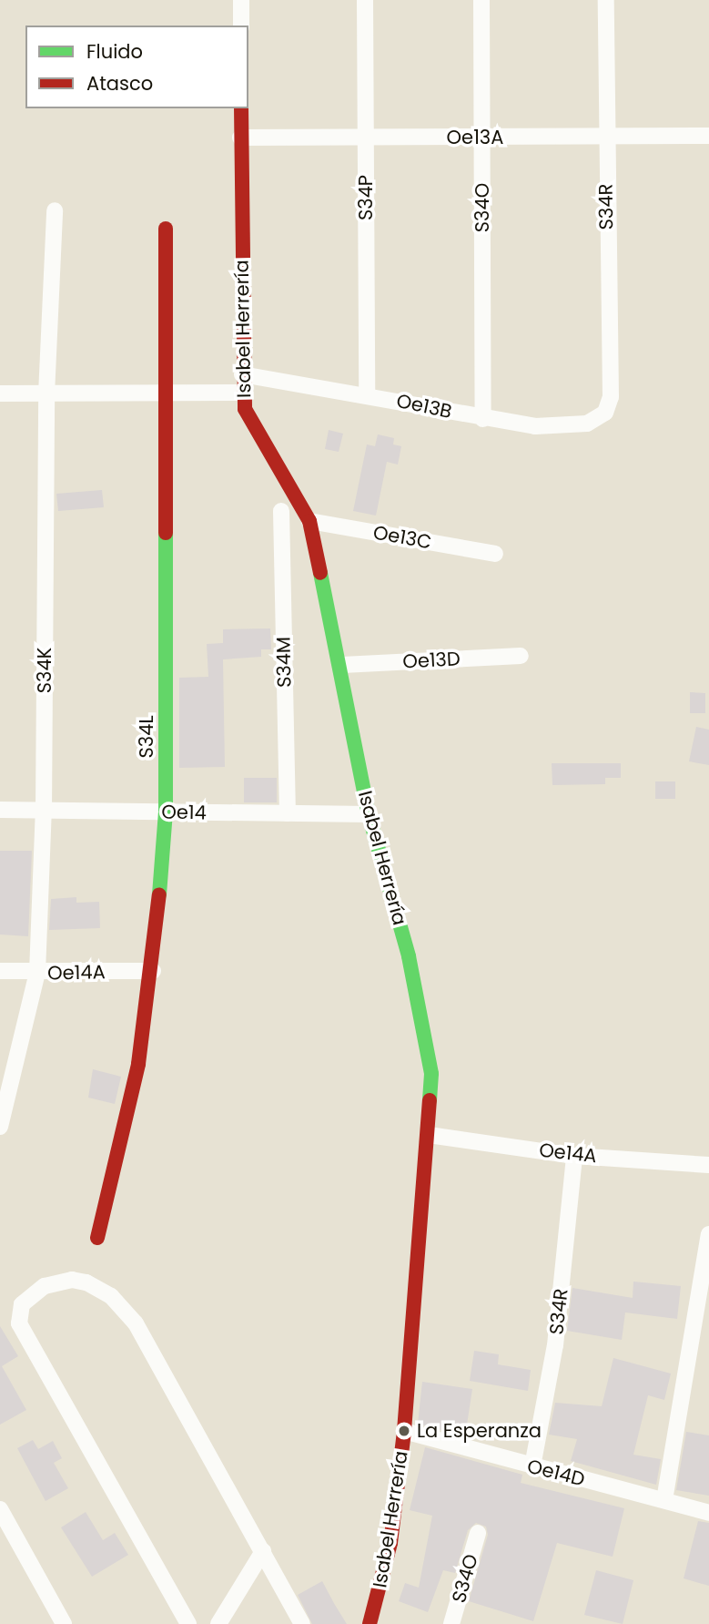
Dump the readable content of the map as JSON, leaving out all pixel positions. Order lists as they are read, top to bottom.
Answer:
{
  "streets": {
    "street": [
      "Oe13A",
      "S34P",
      "S34R",
      "S34O",
      "Isabel Herrería",
      "Oe13B",
      "Oe13C",
      "Oe13D",
      "S34M",
      "S34K",
      "S34L",
      "Oe14",
      "Oe14A",
      "Oe14D"
    ]
  },
  "crossings": [
    ["Oe13A", "S34P"],
    ["Oe13A", "S34R"],
    ["Oe13A", "S34O"],
    ["Oe13A", "Isabel Herrería"],
    ["S34P", "Oe13B"],
    ["S34R", "Oe13B"],
    ["S34R", "Oe14A"],
    ["S34R", "Oe14D"],
    ["S34O", "Oe13B"],
    ["Isabel Herrería", "Oe13B"],
    ["Isabel Herrería", "Oe13C"],
    ["Isabel Herrería", "Oe13D"],
    ["Isabel Herrería", "Oe14"],
    ["Isabel Herrería", "Oe14A"],
    ["Isabel Herrería", "Oe14D"],
    ["S34M", "Oe14"],
    ["S34K", "Oe14"],
    ["S34K", "Oe14A"],
    ["S34L", "Oe14"],
    ["S34L", "Oe14A"]
  ],
  "places": ["La Esperanza"],
  "legend": ["Fluido", "Atasco"]
}
